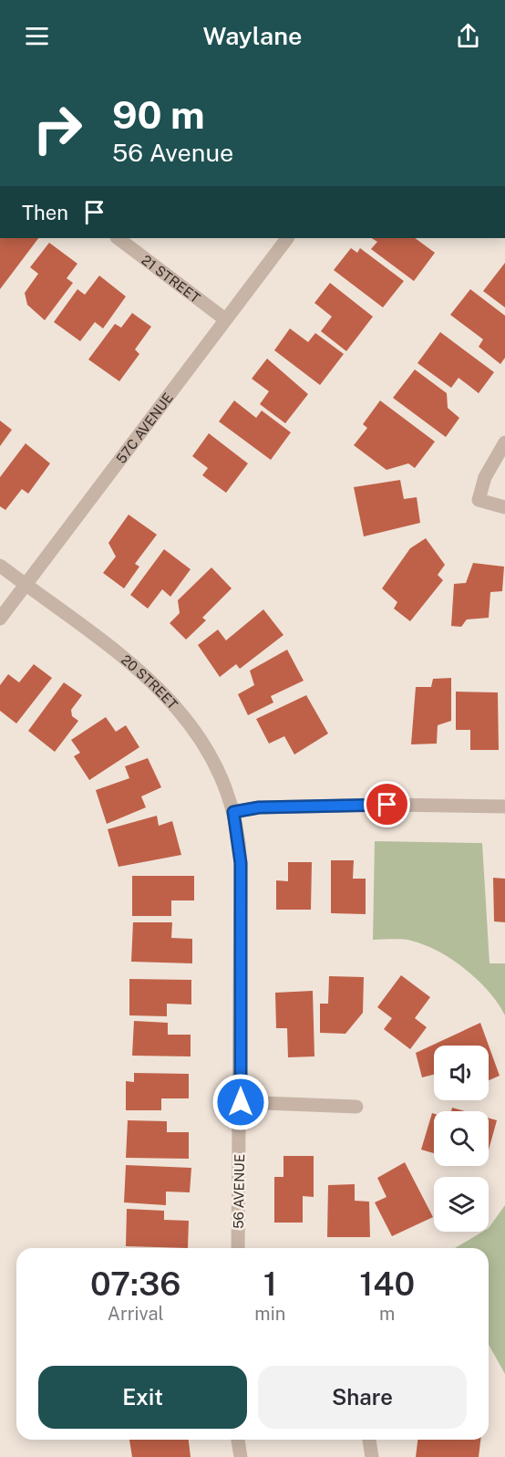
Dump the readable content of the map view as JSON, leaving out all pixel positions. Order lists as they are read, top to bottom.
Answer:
{
  "streets": {
    "street": [
      "21 STREET",
      "57C AVENUE",
      "20 STREET",
      "56 AVENUE"
    ]
  },
  "crossings": [
    ["21 STREET", "57C AVENUE"],
    ["57C AVENUE", "20 STREET"],
    ["20 STREET", "56 AVENUE"]
  ],
  "page": {
    "header": "Waylane",
    "turn": ["90 m", "56 Avenue"],
    "then": "Then",
    "eta": [
      "07:36",
      "Arrival",
      "1",
      "min",
      "140",
      "m"
    ],
    "buttons": ["Exit", "Share"]
  }
}
